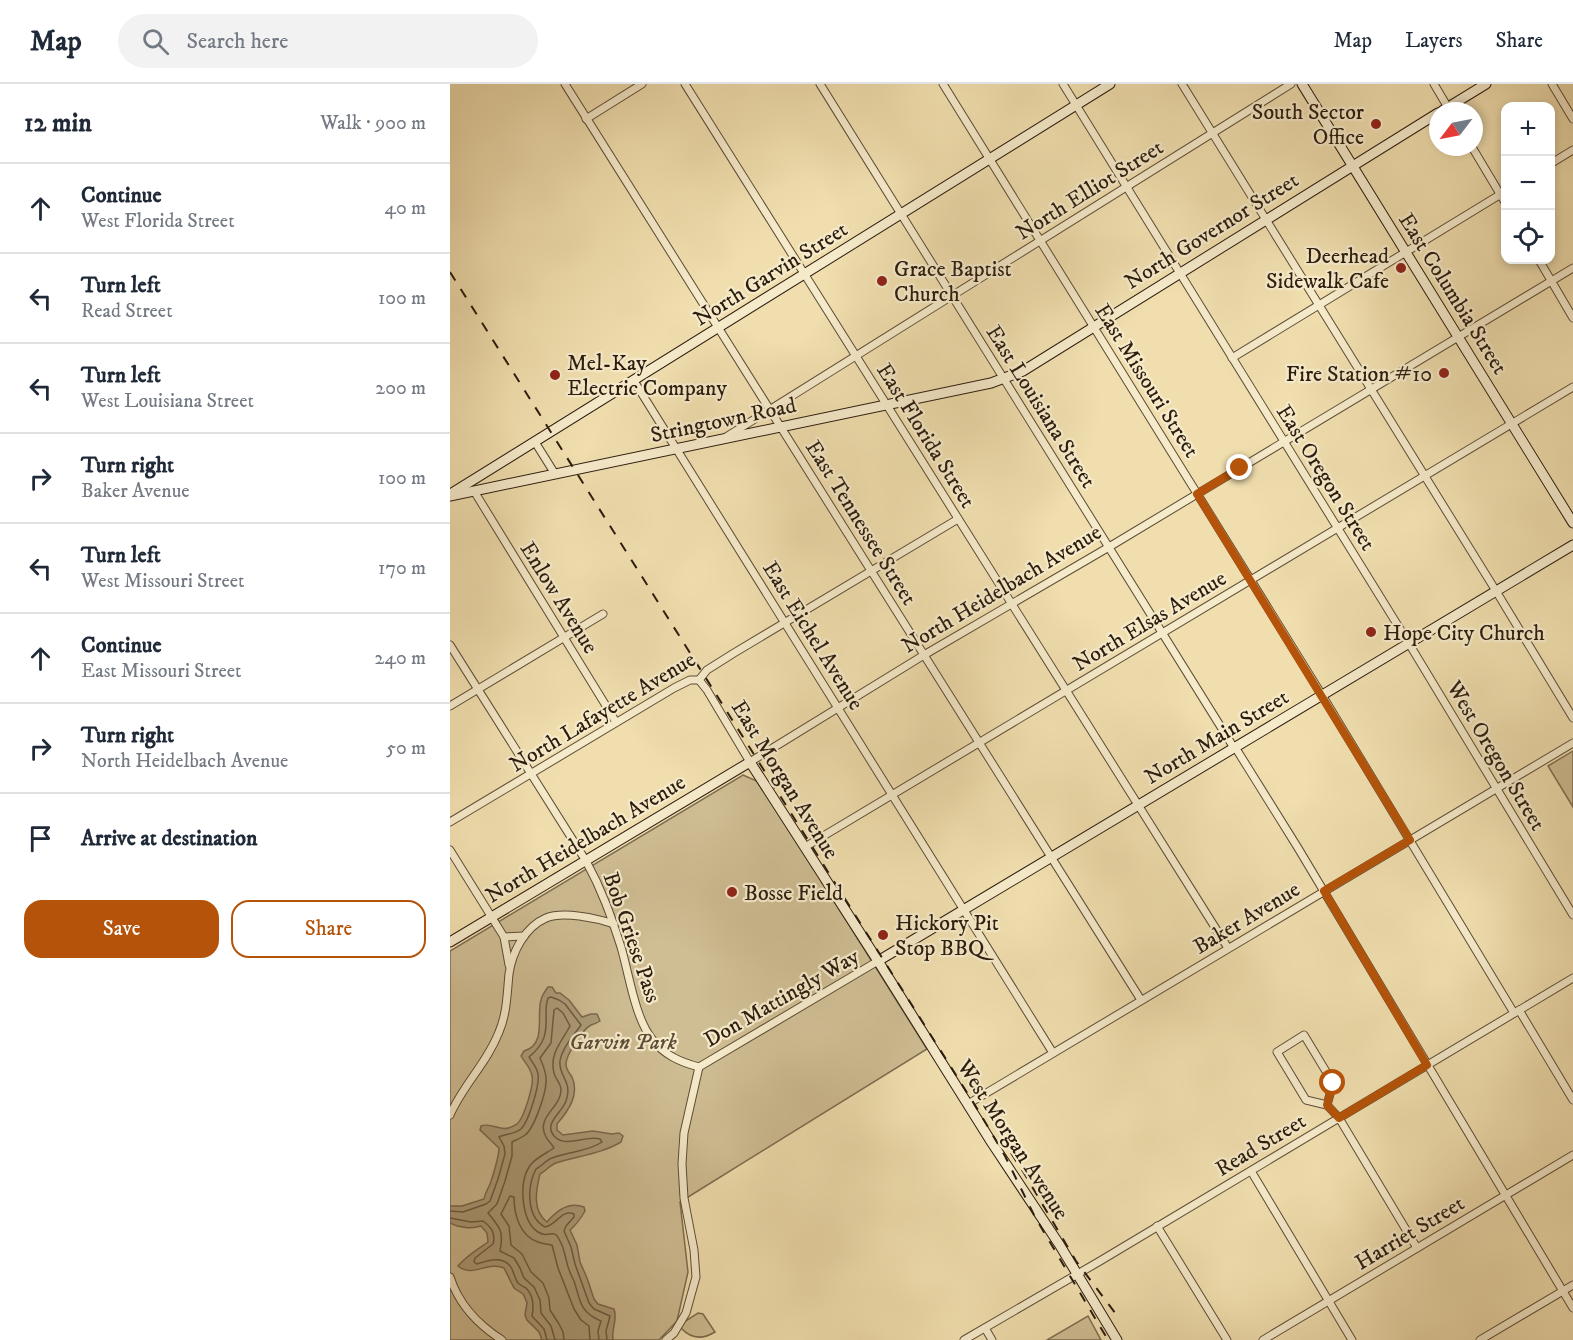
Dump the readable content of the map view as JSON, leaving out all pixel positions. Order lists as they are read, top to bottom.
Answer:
{
  "streets": {
    "main road": [
      "North Governor Street",
      "North Garvin Street",
      "East Columbia Street",
      "Stringtown Road",
      "North Heidelbach Avenue",
      "North Main Street",
      "East Morgan Avenue",
      "West Morgan Avenue"
    ],
    "street": [
      "North Elliot Street",
      "East Missouri Street",
      "East Louisiana Street",
      "East Florida Street",
      "East Oregon Street",
      "East Tennessee Street",
      "Enlow Avenue",
      "North Elsas Avenue",
      "East Eichel Avenue",
      "North Lafayette Avenue",
      "West Oregon Street",
      "Baker Avenue",
      "Bob Griese Pass",
      "Don Mattingly Way",
      "Read Street",
      "Harriet Street"
    ]
  },
  "crossings": [
    ["North Elliot Street", "East Missouri Street"],
    ["North Elliot Street", "East Louisiana Street"],
    ["North Elliot Street", "Stringtown Road"],
    ["North Elliot Street", "East Florida Street"],
    ["North Elliot Street", "East Oregon Street"],
    ["North Elliot Street", "East Tennessee Street"],
    ["North Governor Street", "East Columbia Street"],
    ["North Governor Street", "East Missouri Street"],
    ["North Governor Street", "East Louisiana Street"],
    ["North Governor Street", "Stringtown Road"],
    ["North Governor Street", "East Oregon Street"],
    ["North Garvin Street", "East Missouri Street"],
    ["North Garvin Street", "East Louisiana Street"],
    ["North Garvin Street", "Stringtown Road"],
    ["North Garvin Street", "East Florida Street"],
    ["North Garvin Street", "East Oregon Street"],
    ["North Garvin Street", "East Tennessee Street"],
    ["North Garvin Street", "East Eichel Avenue"],
    ["East Columbia Street", "North Heidelbach Avenue"],
    ["East Columbia Street", "North Elsas Avenue"],
    ["East Missouri Street", "North Heidelbach Avenue"],
    ["East Missouri Street", "North Elsas Avenue"],
    ["East Missouri Street", "North Main Street"],
    ["East Missouri Street", "Baker Avenue"],
    ["East Missouri Street", "Read Street"],
    ["East Louisiana Street", "Stringtown Road"],
    ["East Louisiana Street", "North Heidelbach Avenue"],
    ["East Louisiana Street", "North Elsas Avenue"],
    ["East Louisiana Street", "North Main Street"],
    ["East Louisiana Street", "Baker Avenue"],
    ["East Louisiana Street", "Read Street"],
    ["East Louisiana Street", "Harriet Street"],
    ["Stringtown Road", "East Florida Street"],
    ["Stringtown Road", "East Tennessee Street"],
    ["Stringtown Road", "Enlow Avenue"],
    ["Stringtown Road", "East Eichel Avenue"],
    ["East Florida Street", "North Heidelbach Avenue"],
    ["East Florida Street", "North Elsas Avenue"],
    ["East Florida Street", "North Lafayette Avenue"],
    ["East Florida Street", "North Main Street"],
    ["East Florida Street", "Baker Avenue"],
    ["East Oregon Street", "North Heidelbach Avenue"],
    ["East Oregon Street", "North Elsas Avenue"],
    ["East Oregon Street", "North Main Street"],
    ["East Oregon Street", "West Oregon Street"],
    ["East Tennessee Street", "North Heidelbach Avenue"],
    ["East Tennessee Street", "North Elsas Avenue"],
    ["East Tennessee Street", "North Lafayette Avenue"],
    ["East Tennessee Street", "North Main Street"],
    ["East Tennessee Street", "Baker Avenue"],
    ["North Heidelbach Avenue", "East Eichel Avenue"],
    ["North Heidelbach Avenue", "East Morgan Avenue"],
    ["North Heidelbach Avenue", "Bob Griese Pass"],
    ["Enlow Avenue", "North Lafayette Avenue"],
    ["North Elsas Avenue", "East Eichel Avenue"],
    ["North Elsas Avenue", "East Morgan Avenue"],
    ["East Eichel Avenue", "North Lafayette Avenue"],
    ["East Eichel Avenue", "North Main Street"],
    ["East Eichel Avenue", "Baker Avenue"],
    ["North Lafayette Avenue", "East Morgan Avenue"],
    ["North Lafayette Avenue", "Bob Griese Pass"],
    ["North Main Street", "West Oregon Street"],
    ["North Main Street", "East Morgan Avenue"],
    ["North Main Street", "Don Mattingly Way"],
    ["North Main Street", "West Morgan Avenue"],
    ["West Oregon Street", "Baker Avenue"],
    ["East Morgan Avenue", "Don Mattingly Way"],
    ["East Morgan Avenue", "West Morgan Avenue"],
    ["Baker Avenue", "West Morgan Avenue"],
    ["Bob Griese Pass", "Don Mattingly Way"],
    ["Don Mattingly Way", "West Morgan Avenue"],
    ["West Morgan Avenue", "Read Street"]
  ],
  "parks": ["Garvin Park"],
  "places": [
    "South Sector Office",
    "Deerhead Sidewalk Cafe",
    "Grace Baptist Church",
    "Fire Station #10",
    "Mel-Kay Electric Company",
    "Hope City Church",
    "Bosse Field",
    "Hickory Pit Stop BBQ"
  ],
  "north": "bottom left",
  "page": {
    "header": "Map",
    "search": "Search here",
    "nav": ["Map", "Layers", "Share"],
    "heading": ["12 min", "Walk · 900 m"],
    "map_buttons": ["+", "−"],
    "list": [
      ["Continue", "West Florida Street", "40 m"],
      ["Turn left", "Read Street", "100 m"],
      ["Turn left", "West Louisiana Street", "200 m"],
      ["Turn right", "Baker Avenue", "100 m"],
      ["Turn left", "West Missouri Street", "170 m"],
      ["Continue", "East Missouri Street", "240 m"],
      ["Turn right", "North Heidelbach Avenue", "50 m"],
      "Arrive at destination"
    ],
    "buttons": ["Save", "Share"]
  }
}
